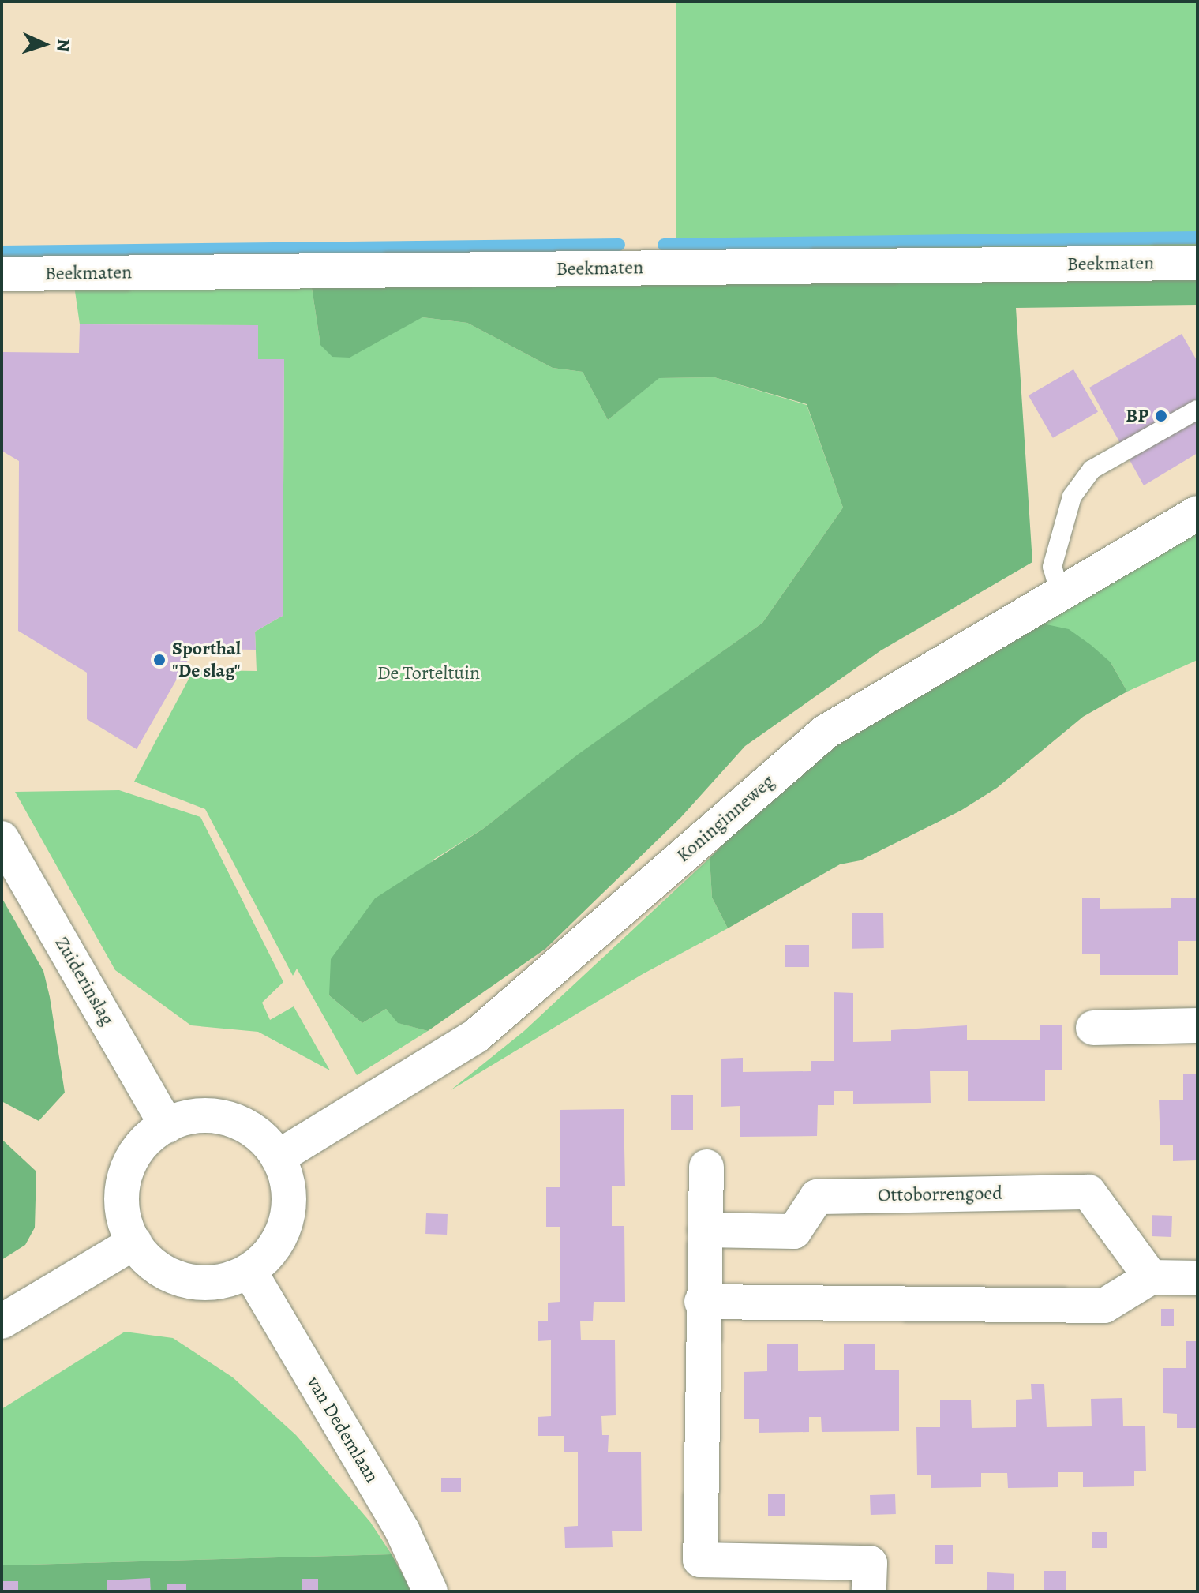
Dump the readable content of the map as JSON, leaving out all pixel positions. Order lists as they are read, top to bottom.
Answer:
{
  "streets": {
    "street": [
      "Beekmaten",
      "Koninginneweg",
      "Zuiderinslag",
      "Ottoborrengoed",
      "van Dedemlaan"
    ]
  },
  "crossings": [
    ["Koninginneweg", "Zuiderinslag"],
    ["Koninginneweg", "van Dedemlaan"],
    ["Zuiderinslag", "van Dedemlaan"]
  ],
  "parks": ["De Torteltuin"],
  "places": ["BP", "Sporthal \"De slag\""],
  "north": "right"
}
